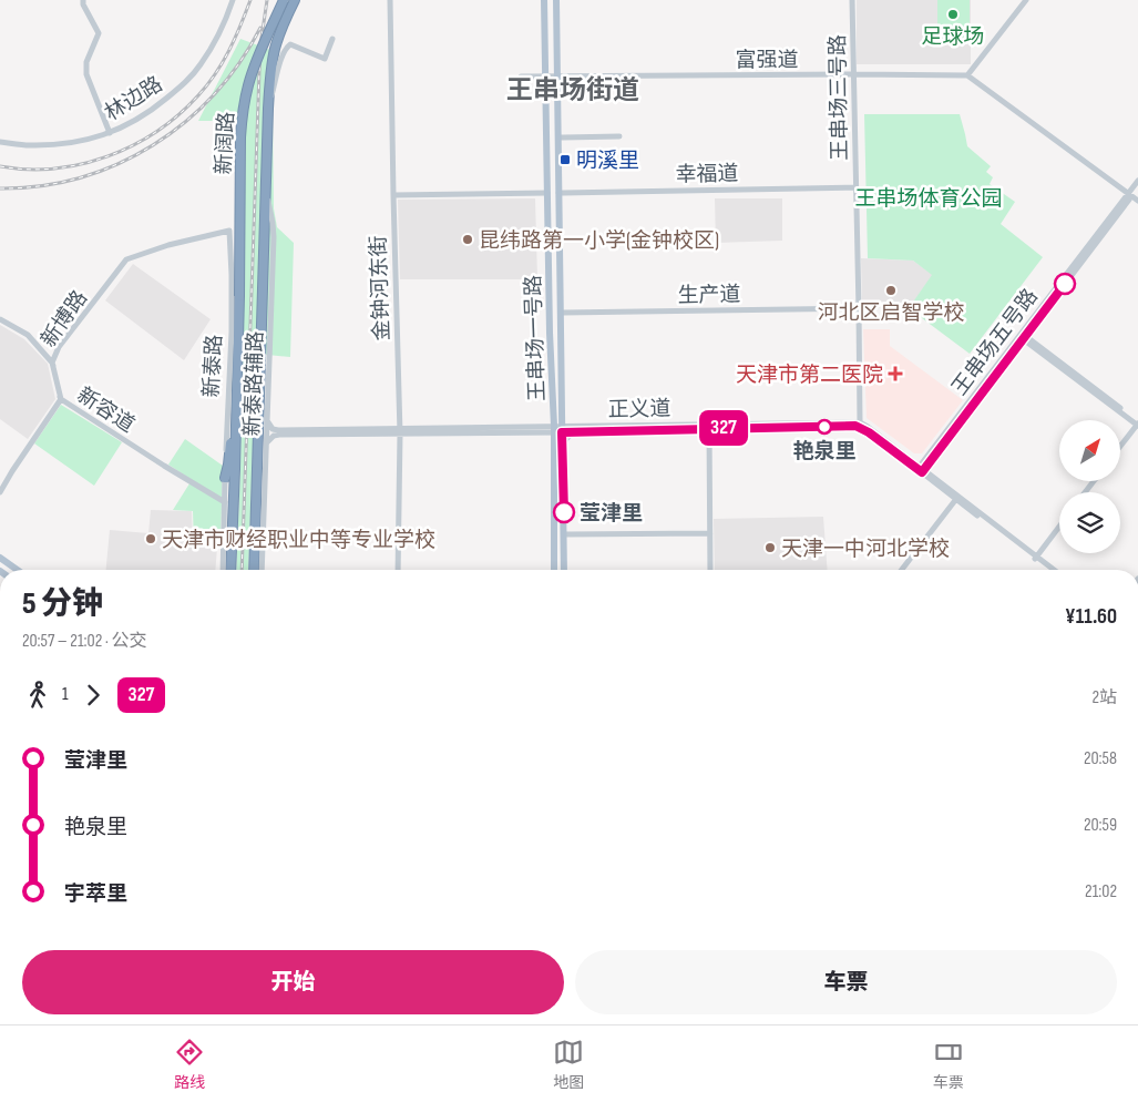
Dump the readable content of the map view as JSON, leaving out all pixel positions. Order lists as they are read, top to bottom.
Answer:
{
  "streets": {
    "highway": ["新阔路"],
    "main road": ["王串场一号路"],
    "street": [
      "富强道",
      "林边路",
      "王串场三号路",
      "幸福道",
      "金钟河东街",
      "生产道",
      "新博路",
      "王串场五号路",
      "新泰路",
      "新泰路辅路",
      "正义道",
      "新容道"
    ]
  },
  "crossings": [
    ["富强道", "王串场三号路"],
    ["富强道", "王串场一号路"],
    ["王串场三号路", "幸福道"],
    ["王串场三号路", "生产道"],
    ["王串场三号路", "正义道"],
    ["新阔路", "新泰路辅路"],
    ["幸福道", "王串场一号路"],
    ["金钟河东街", "正义道"],
    ["生产道", "王串场一号路"],
    ["新博路", "新泰路"],
    ["新博路", "新容道"],
    ["王串场一号路", "正义道"],
    ["新泰路", "新容道"],
    ["新泰路辅路", "正义道"]
  ],
  "districts": ["王串场街道"],
  "parks": ["王串场体育公园"],
  "places": {
    "other": [
      "足球场",
      "昆纬路第一小学(金钟校区)",
      "河北区启智学校",
      "艳泉里",
      "莹津里",
      "天津市财经职业中等专业学校",
      "天津一中河北学校"
    ],
    "transit": ["明溪里"],
    "health": ["天津市第二医院"]
  },
  "lines": ["bus line 327"],
  "north": "top right",
  "page": {
    "on_map": "327",
    "heading": ["5 分钟", "20:57 – 21:02 · 公交", "¥11.60"],
    "legs": ["1", "327", "2站"],
    "list": [
      {
        "name": "莹津里",
        "value": "20:58"
      },
      {
        "name": "艳泉里",
        "value": "20:59"
      },
      {
        "name": "宇萃里",
        "value": "21:02"
      }
    ],
    "buttons": ["开始", "车票"],
    "tabs": ["路线", "地图", "车票"]
  }
}
